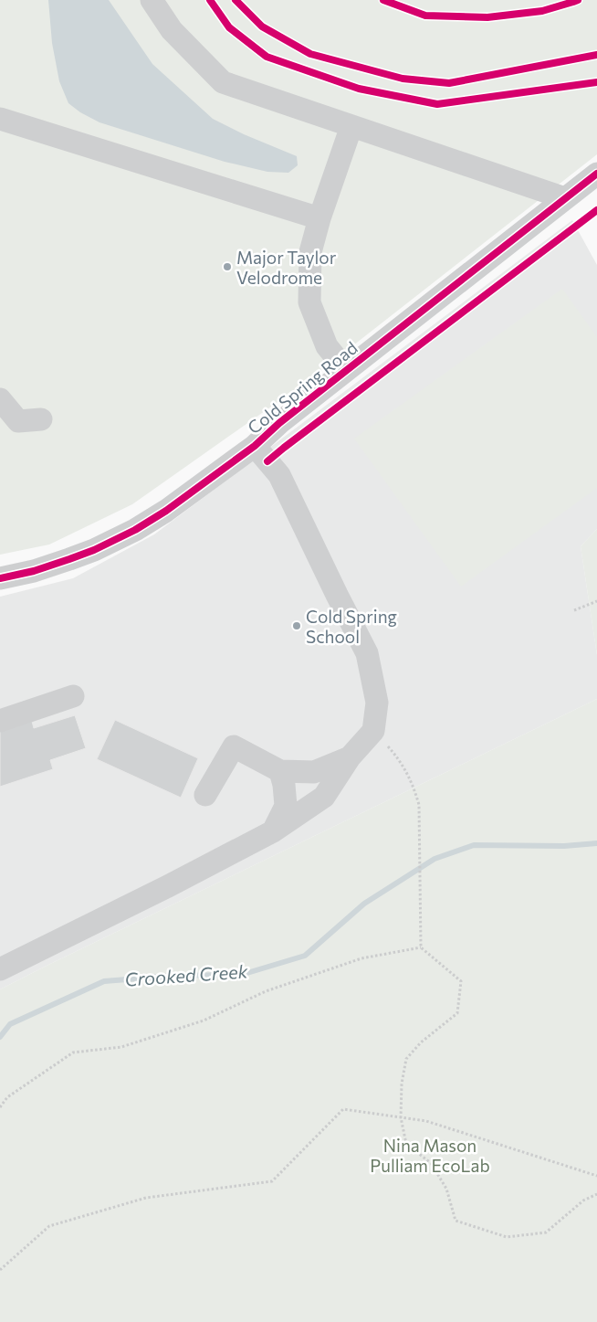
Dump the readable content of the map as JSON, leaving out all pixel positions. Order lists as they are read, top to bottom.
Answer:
{
  "streets": {
    "street": ["Cold Spring Road"]
  },
  "water": ["Crooked Creek"],
  "parks": ["Nina Mason Pulliam EcoLab"],
  "places": ["Major Taylor Velodrome", "Cold Spring School"]
}
